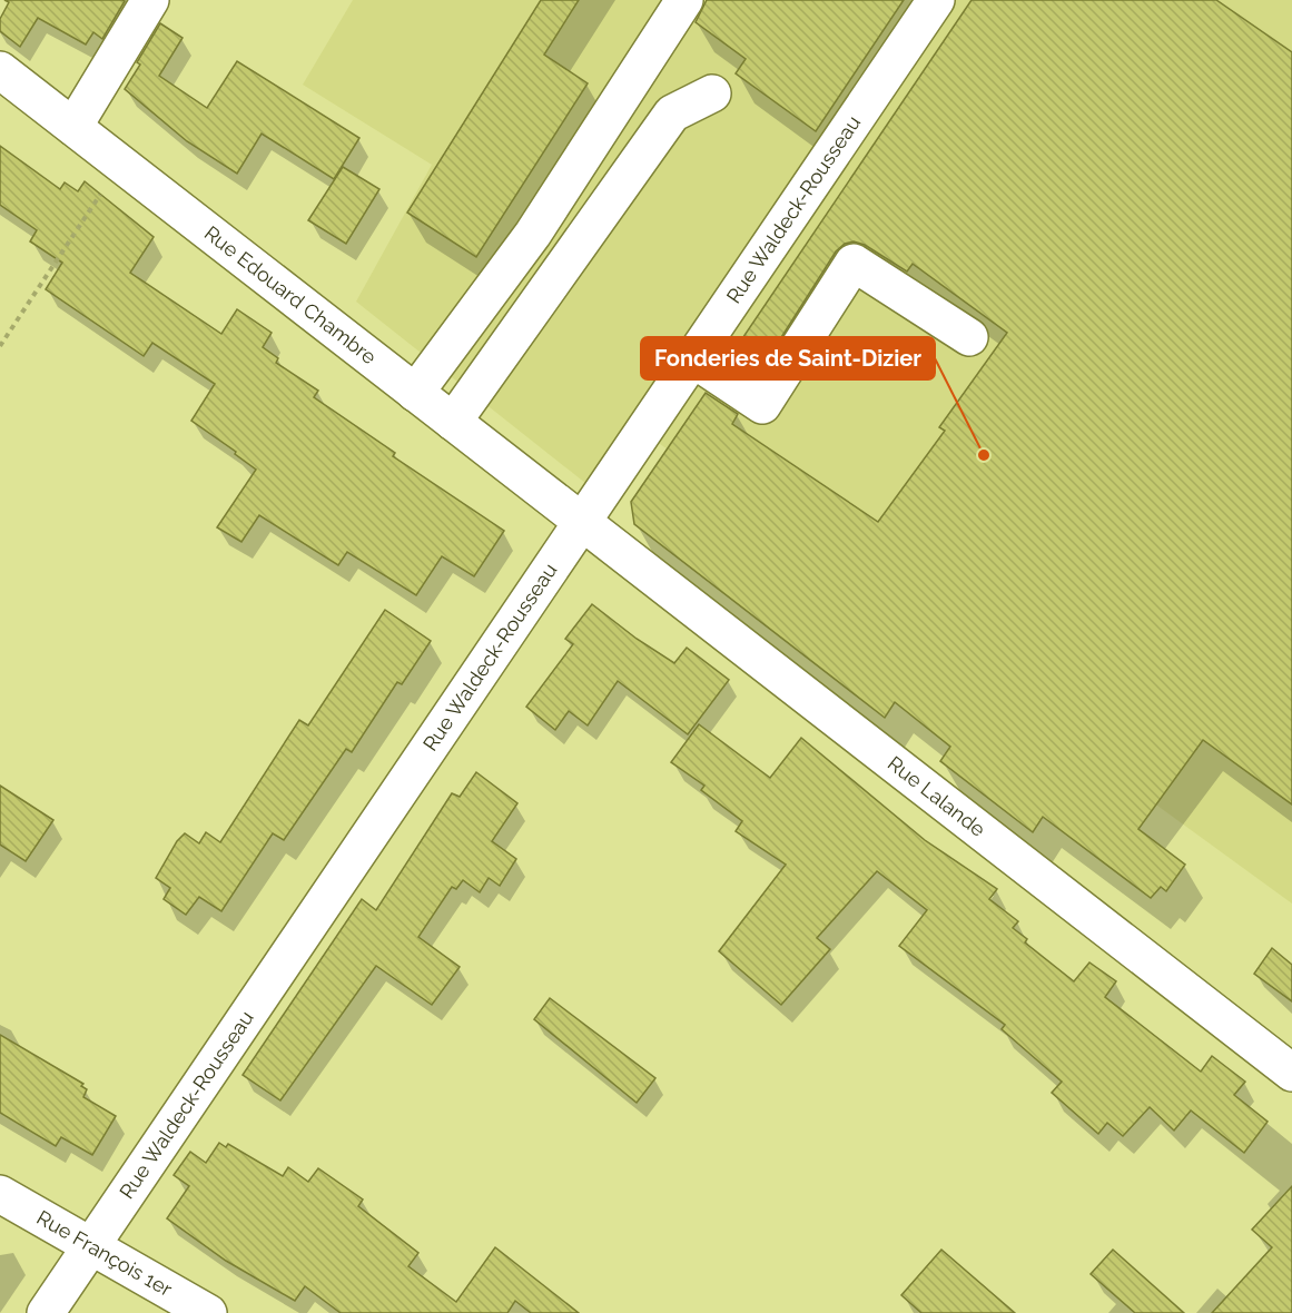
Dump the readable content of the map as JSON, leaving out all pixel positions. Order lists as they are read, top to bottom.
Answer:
{
  "streets": {
    "street": [
      "Rue Waldeck-Rousseau",
      "Rue Edouard Chambre",
      "Rue Lalande",
      "Rue François 1er"
    ]
  },
  "crossings": [
    ["Rue Waldeck-Rousseau", "Rue Edouard Chambre"],
    ["Rue Waldeck-Rousseau", "Rue Lalande"],
    ["Rue Waldeck-Rousseau", "Rue François 1er"],
    ["Rue Edouard Chambre", "Rue Lalande"]
  ],
  "places": ["Fonderies de Saint-Dizier"]
}
